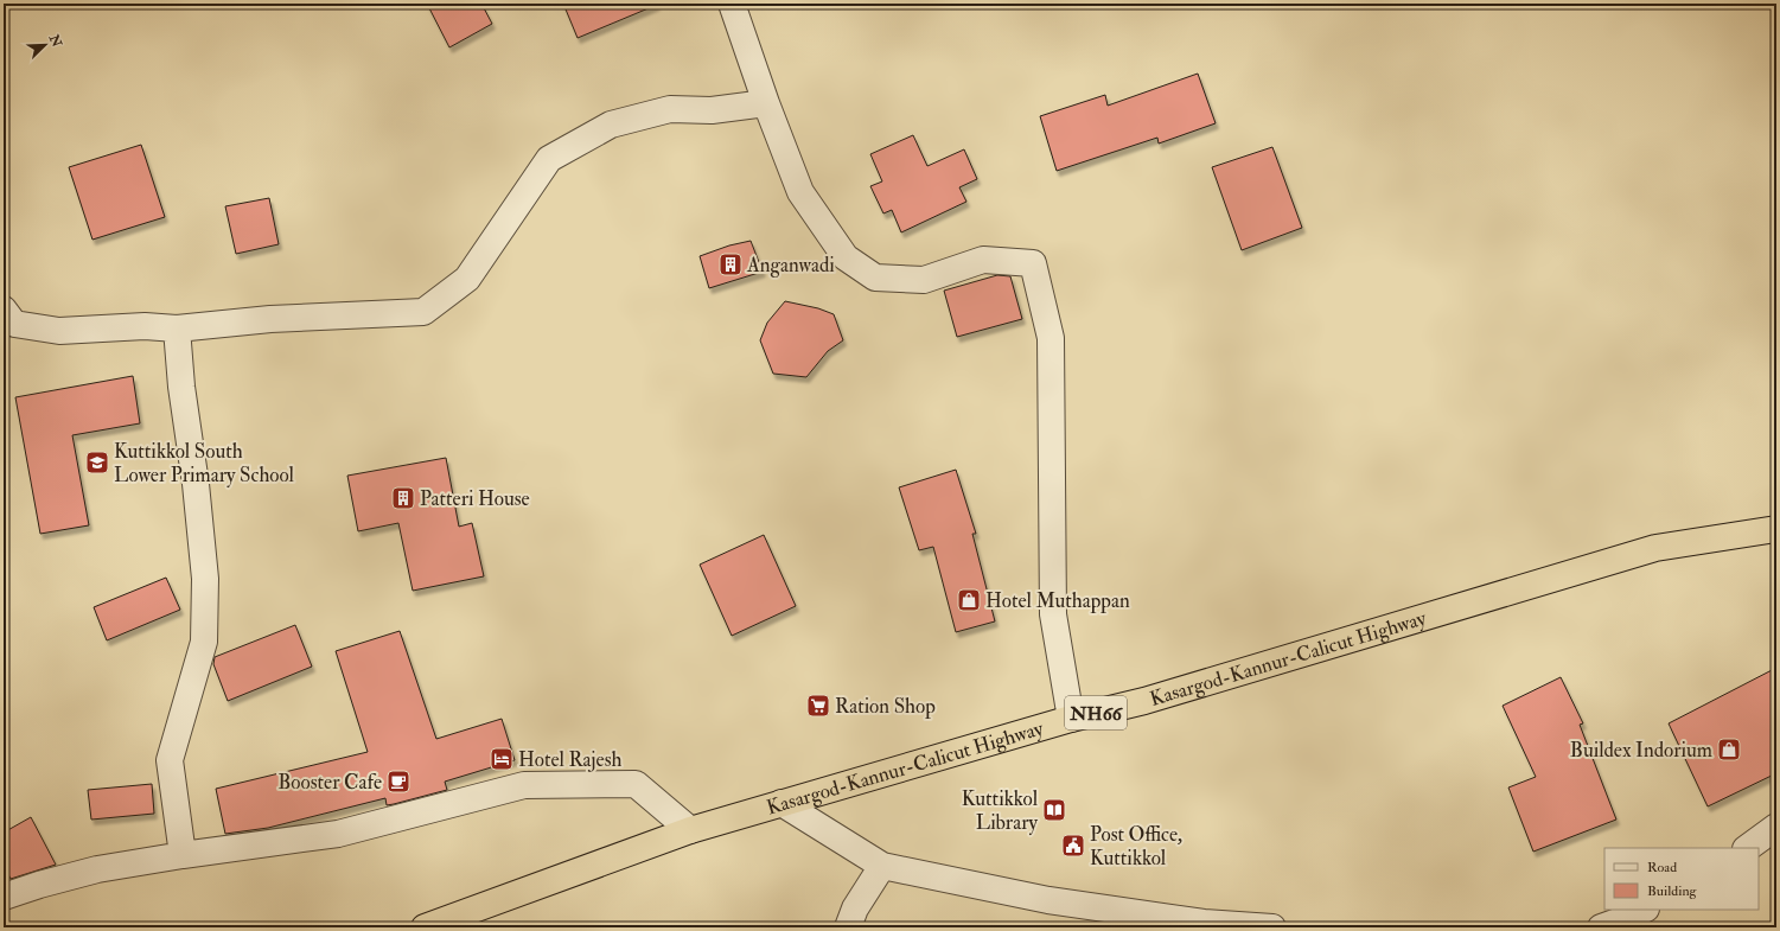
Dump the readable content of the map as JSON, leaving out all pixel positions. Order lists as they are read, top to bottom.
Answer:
{
  "streets": {
    "highway": ["Kasargod-Kannur-Calicut Highway", "NH66"]
  },
  "places": {
    "building": ["Anganwadi", "Patteri House"],
    "school or university": ["Kuttikkol South Lower Primary School"],
    "shop": ["Hotel Muthappan", "Buildex Indorium"],
    "supermarket": ["Ration Shop"],
    "hotel": ["Hotel Rajesh"],
    "cafe": ["Booster Cafe"],
    "library": ["Kuttikkol Library"],
    "public building": ["Post Office, Kuttikkol"]
  },
  "legend": ["Road", "Building"],
  "north": "top right"
}
